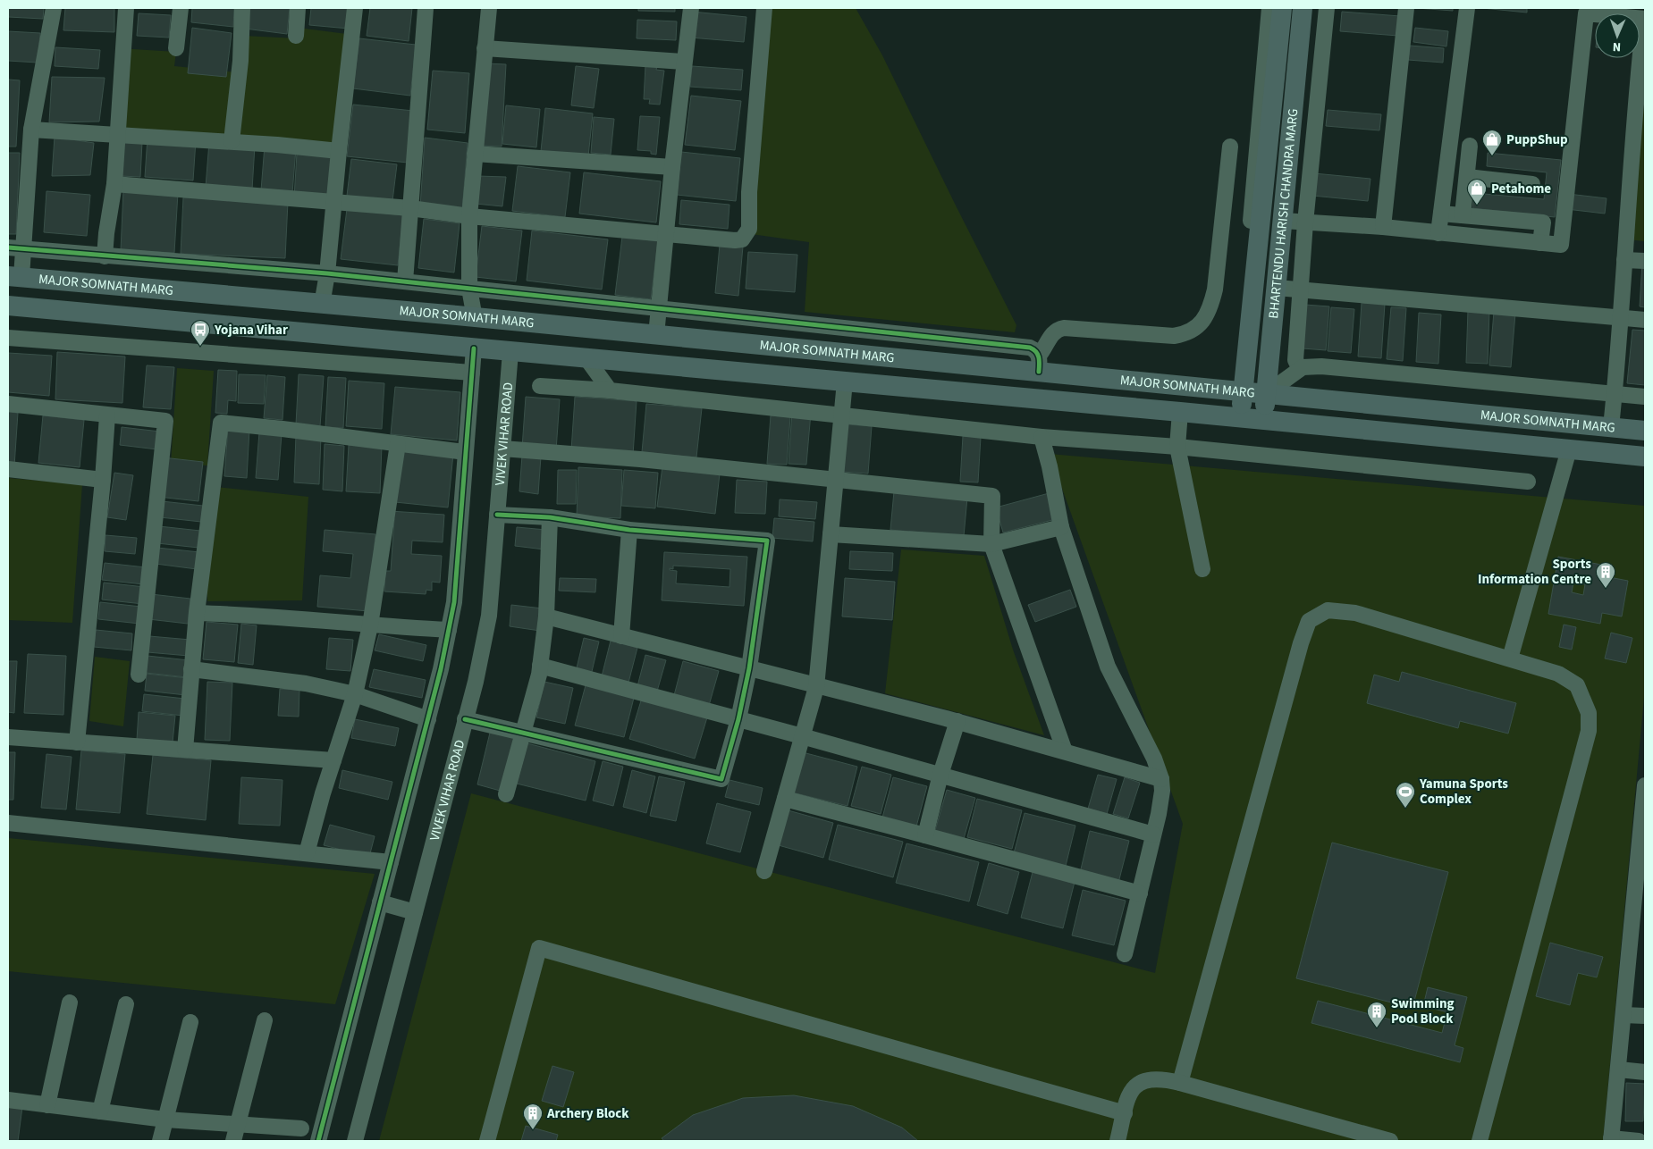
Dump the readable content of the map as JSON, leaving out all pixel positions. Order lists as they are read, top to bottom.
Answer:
{
  "streets": {
    "main road": ["BHARTENDU HARISH CHANDRA MARG", "MAJOR SOMNATH MARG"],
    "street": ["VIVEK VIHAR ROAD"]
  },
  "crossings": [
    ["BHARTENDU HARISH CHANDRA MARG", "MAJOR SOMNATH MARG"],
    ["MAJOR SOMNATH MARG", "VIVEK VIHAR ROAD"]
  ],
  "places": {
    "shop": ["PuppShup", "Petahome"],
    "bus stop": ["Yojana Vihar"],
    "building": ["Sports Information Centre", "Swimming Pool Block", "Archery Block"],
    "sports": ["Yamuna Sports Complex"]
  },
  "north": "bottom"
}
